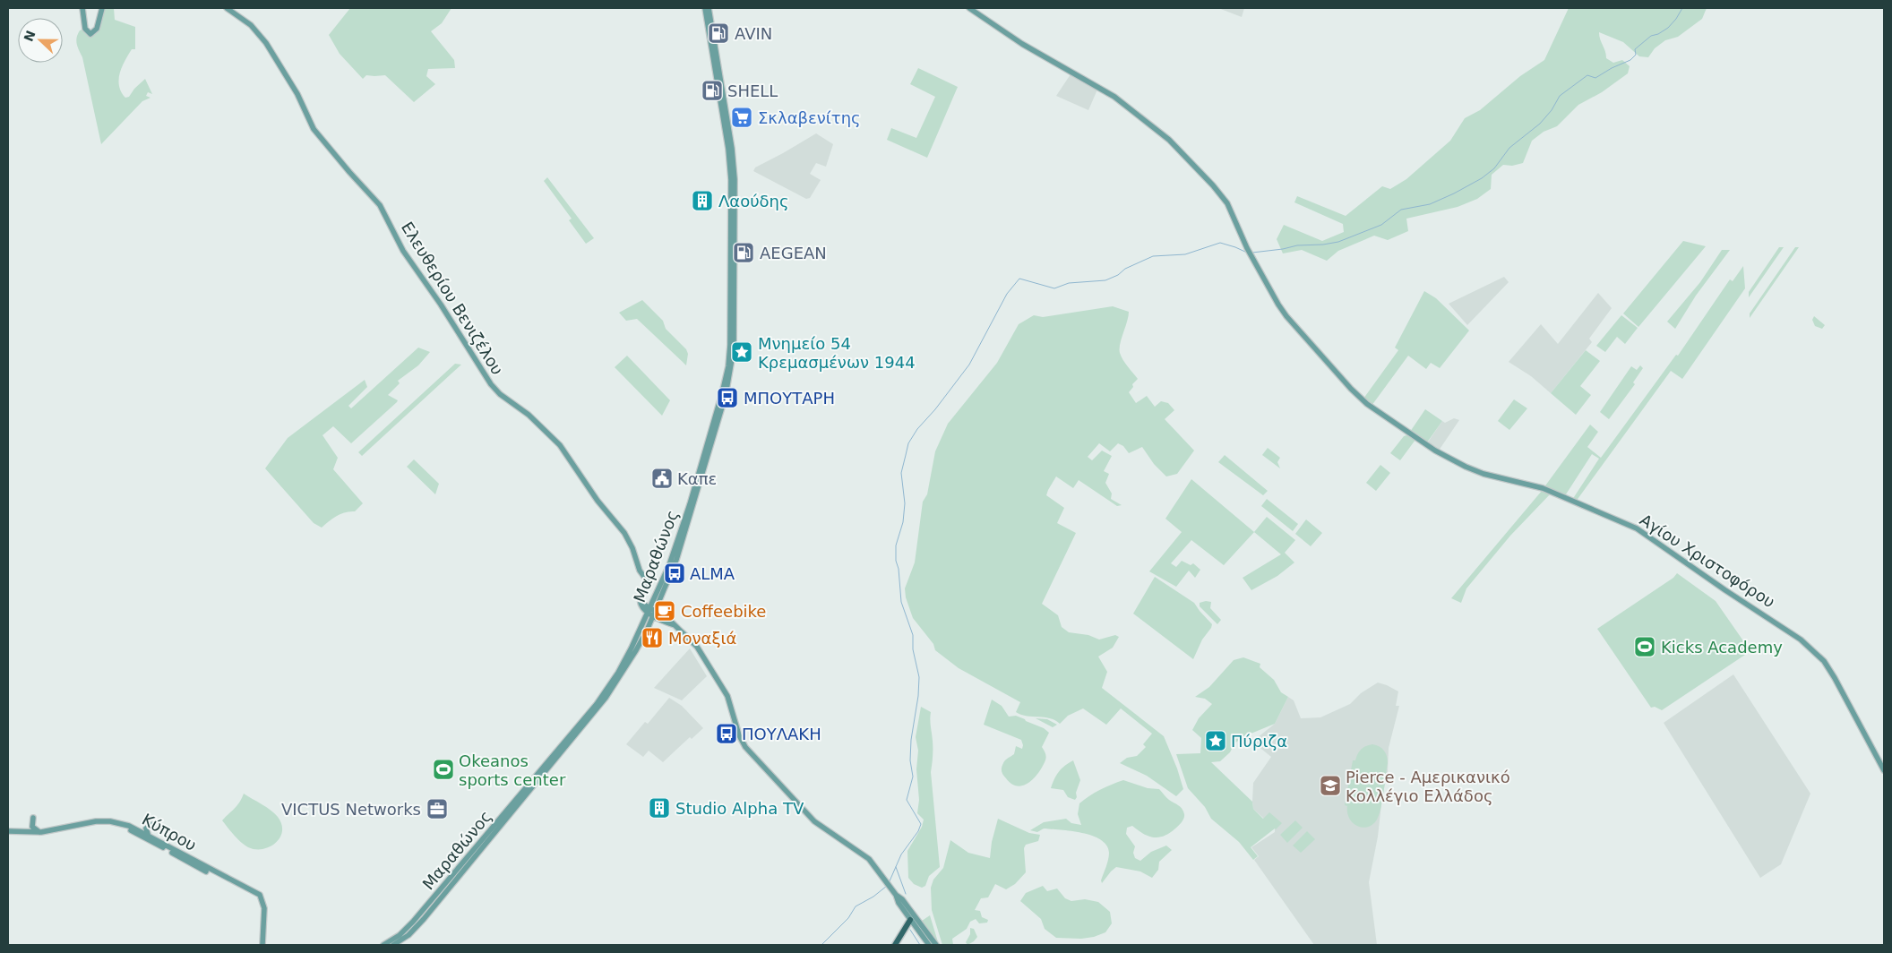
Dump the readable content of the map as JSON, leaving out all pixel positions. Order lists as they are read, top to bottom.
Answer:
{
  "streets": {
    "main road": [
      "Ελευθερίου Βενιζέλου",
      "Μαραθώνος",
      "Αγίου Χριστοφόρου",
      "Κύπρου"
    ]
  },
  "places": {
    "fuel station": ["AVIN", "SHELL", "AEGEAN"],
    "supermarket": ["Σκλαβενίτης"],
    "building": ["Λαούδης", "Studio Alpha TV"],
    "place": ["Μνημείο 54 Κρεμασμένων 1944", "Πύριζα"],
    "bus stop": ["ΜΠΟΥΤΑΡΗ", "ALMA", "ΠΟΥΛΑΚΗ"],
    "public building": ["Καπε"],
    "cafe": ["Coffeebike"],
    "restaurant": ["Μοναξιά"],
    "sports": ["Kicks Academy", "Okeanos sports center"],
    "school or university": ["Pierce - Αμερικανικό Κολλέγιο Ελλάδος"],
    "office": ["VICTUS Networks"]
  },
  "north": "left"
}
